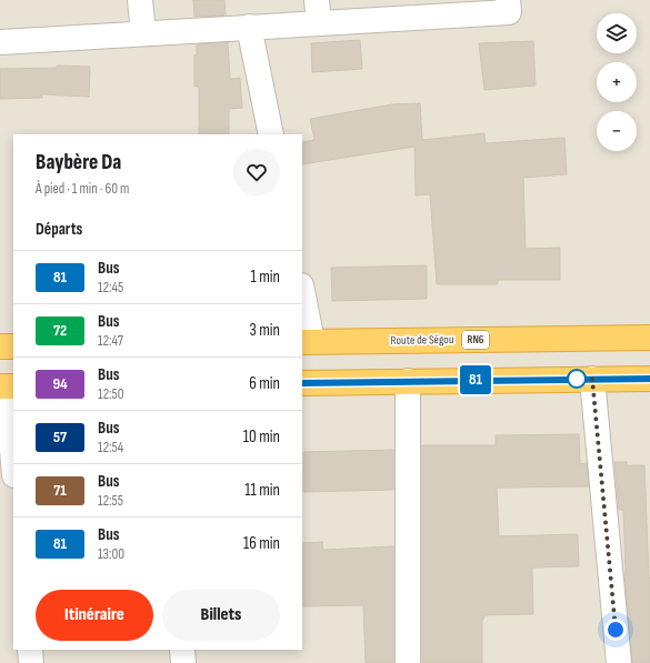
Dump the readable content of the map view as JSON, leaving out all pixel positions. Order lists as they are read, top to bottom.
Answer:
{
  "streets": {
    "highway": ["Route de Ségou", "RN6"]
  },
  "lines": ["bus line 81"],
  "page": {
    "on_map": "81",
    "map_buttons": ["+", "−"],
    "heading": [
      ["Baybère Da", "À pied · 1 min · 60 m"],
      "Départs"
    ],
    "list": [
      {
        "mark": "81",
        "name": "Bus",
        "note": "12:45",
        "value": "1 min"
      },
      {
        "mark": "72",
        "name": "Bus",
        "note": "12:47",
        "value": "3 min"
      },
      {
        "mark": "94",
        "name": "Bus",
        "note": "12:50",
        "value": "6 min"
      },
      {
        "mark": "57",
        "name": "Bus",
        "note": "12:54",
        "value": "10 min"
      },
      {
        "mark": "71",
        "name": "Bus",
        "note": "12:55",
        "value": "11 min"
      },
      {
        "mark": "81",
        "name": "Bus",
        "note": "13:00",
        "value": "16 min"
      }
    ],
    "buttons": ["Itinéraire", "Billets"]
  }
}
